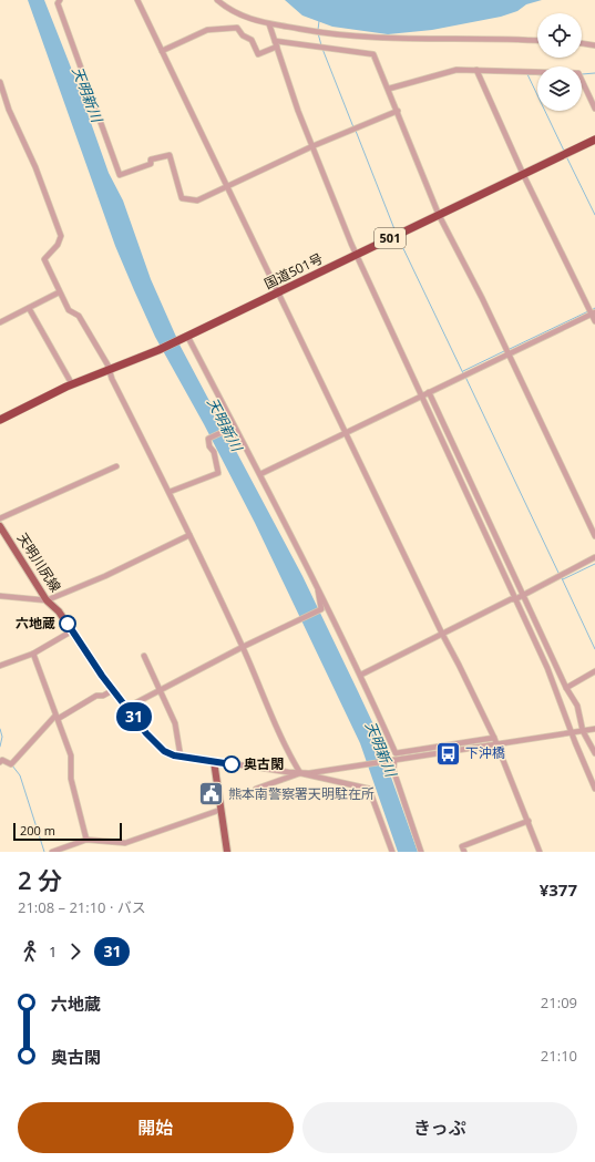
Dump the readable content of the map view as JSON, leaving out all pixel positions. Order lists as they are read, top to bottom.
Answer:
{
  "streets": {
    "highway": ["501", "国道501号"],
    "main road": ["天明川尻線"]
  },
  "water": ["天明新川"],
  "places": {
    "other": ["六地蔵", "奥古閑"],
    "bus stop": ["下沖橋"],
    "public building": ["熊本南警察署天明駐在所"]
  },
  "lines": ["bus line 31"],
  "scale_bar": "200 m",
  "page": {
    "on_map": "31",
    "scale": "200 m",
    "heading": ["2 分", "21:08 – 21:10 · バス", "¥377"],
    "legs": ["1", "31"],
    "list": [
      {
        "name": "六地蔵",
        "value": "21:09"
      },
      {
        "name": "奥古閑",
        "value": "21:10"
      }
    ],
    "buttons": ["開始", "きっぷ"]
  }
}
